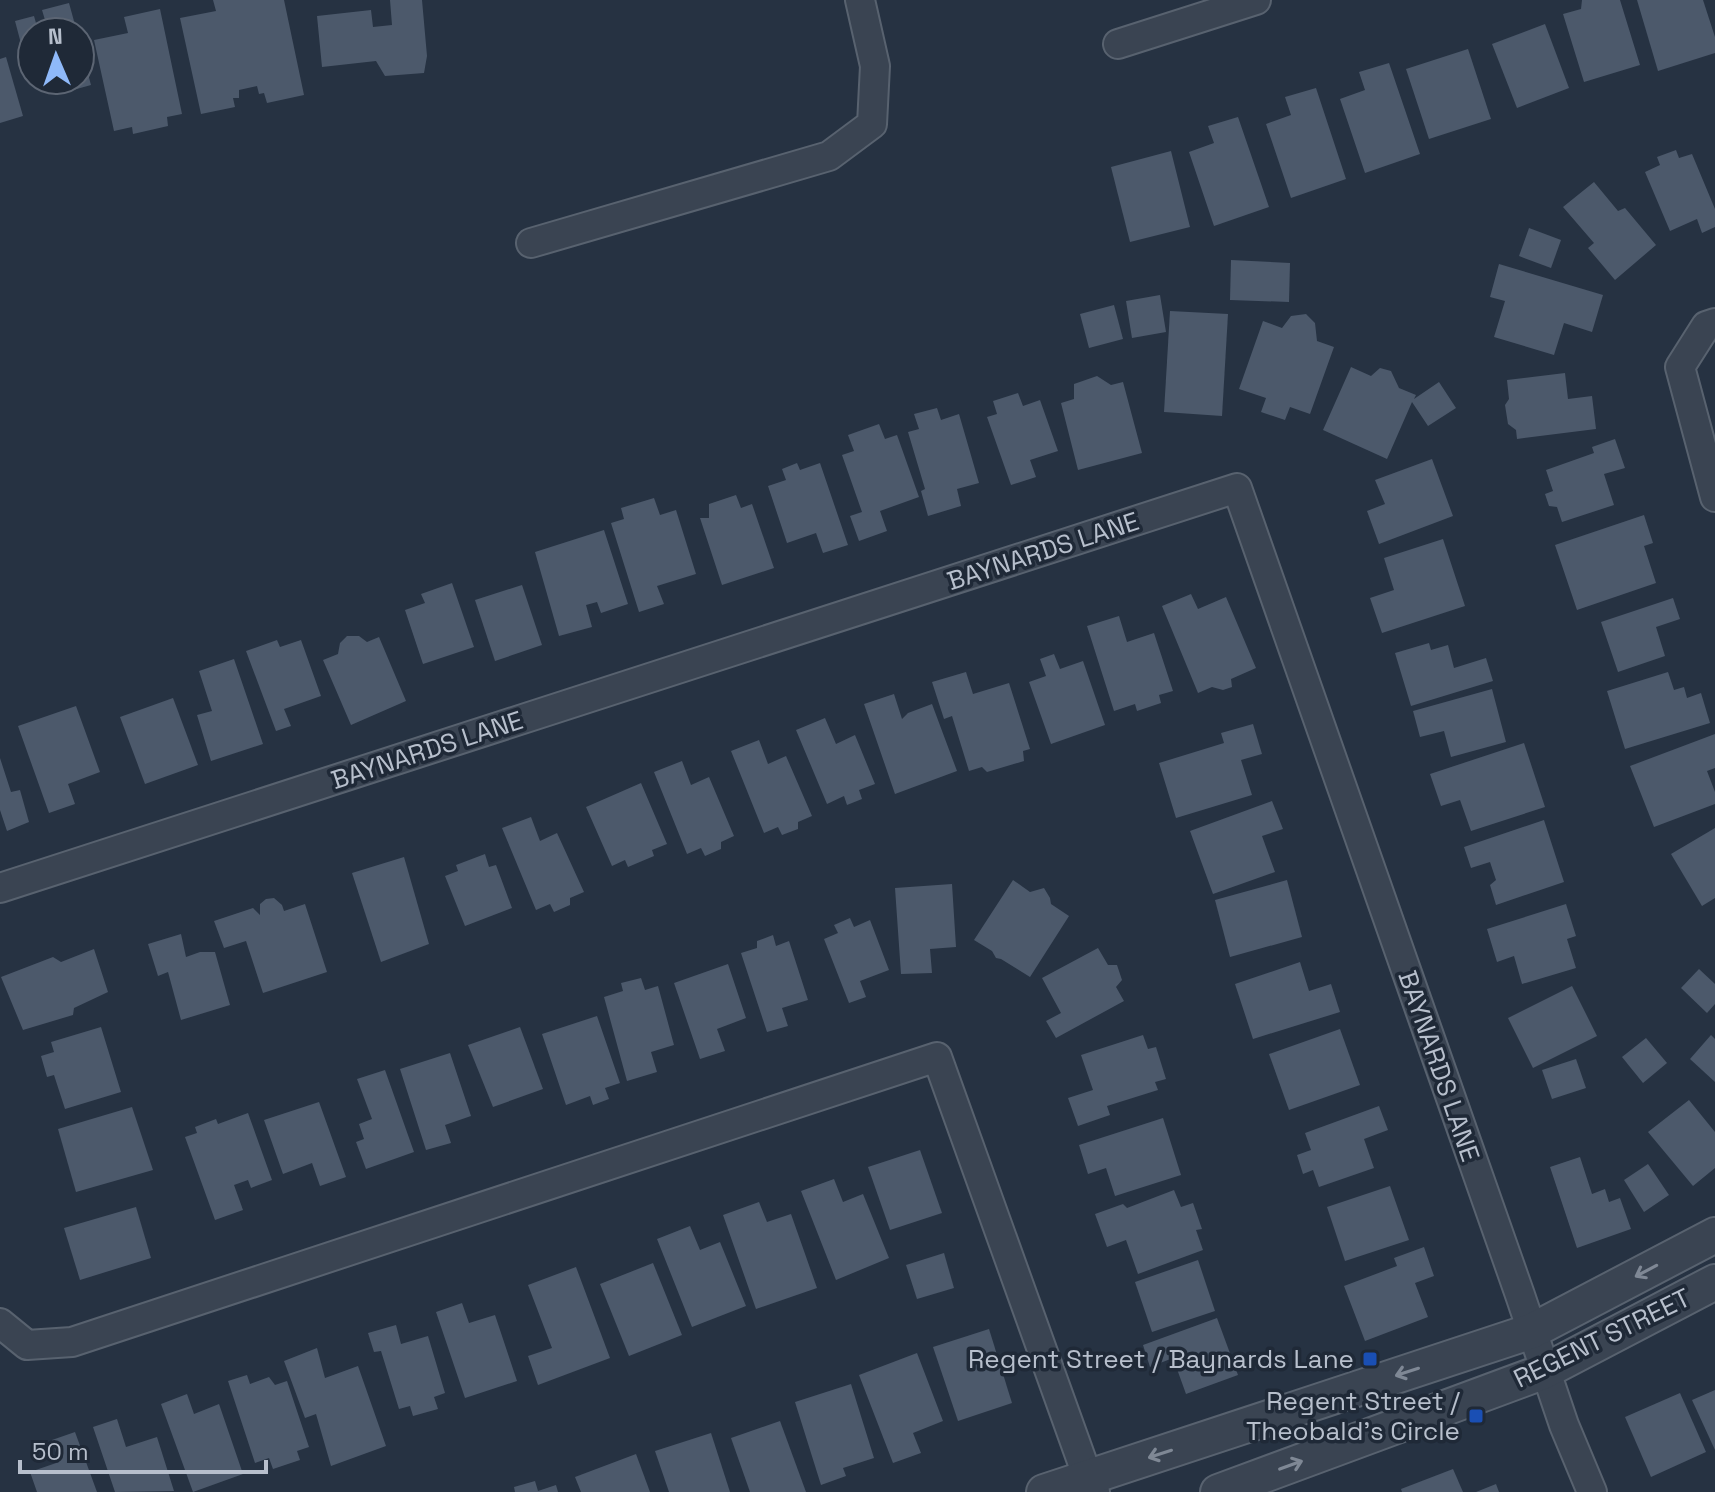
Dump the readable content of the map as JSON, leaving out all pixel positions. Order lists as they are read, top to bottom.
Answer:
{
  "streets": {
    "street": ["BAYNARDS LANE", "REGENT STREET"]
  },
  "crossings": [
    ["BAYNARDS LANE", "REGENT STREET"]
  ],
  "places": {
    "transit": ["Regent Street / Baynards Lane", "Regent Street / Theobald's Circle"]
  },
  "scale_bar": "50 m",
  "north": "top"
}
